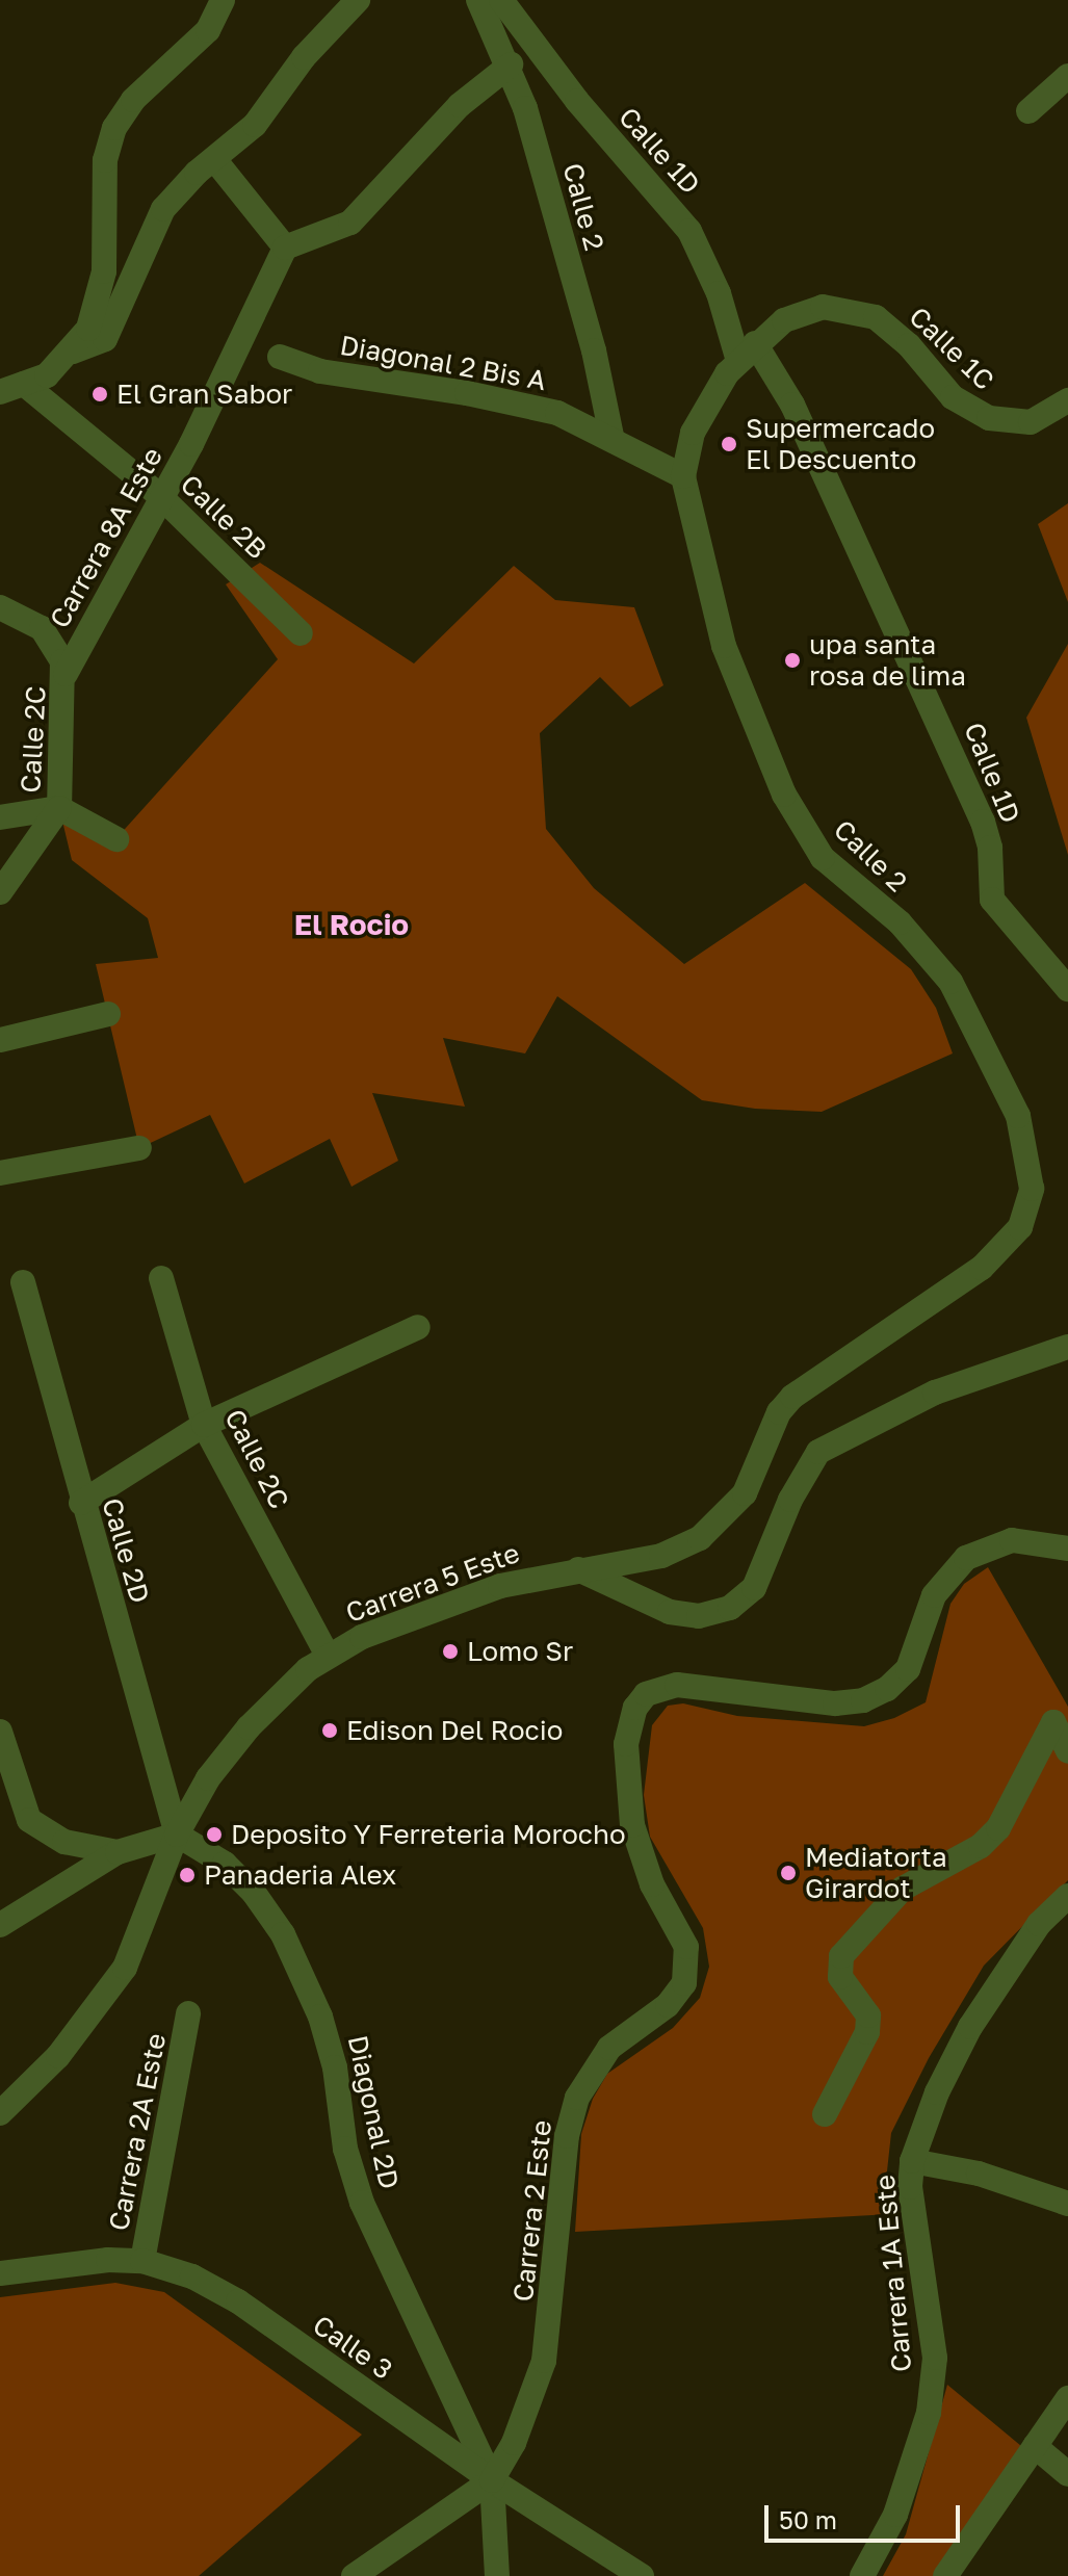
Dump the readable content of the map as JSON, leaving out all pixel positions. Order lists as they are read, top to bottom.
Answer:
{
  "streets": {
    "street": [
      "Calle 1D",
      "Calle 2",
      "Calle 1C",
      "Diagonal 2 Bis A",
      "Calle 2B",
      "Carrera 8A Este",
      "Calle 2C",
      "Calle 2D",
      "Carrera 5 Este",
      "Diagonal 2D",
      "Carrera 2A Este",
      "Carrera 2 Este",
      "Carrera 1A Este",
      "Calle 3"
    ]
  },
  "crossings": [
    ["Calle 1D", "Calle 1C"],
    ["Calle 2", "Diagonal 2 Bis A"],
    ["Calle 2", "Carrera 5 Este"],
    ["Calle 2B", "Carrera 8A Este"],
    ["Carrera 8A Este", "Calle 2C"],
    ["Calle 2C", "Carrera 5 Este"],
    ["Calle 2D", "Carrera 5 Este"],
    ["Calle 2D", "Diagonal 2D"],
    ["Carrera 5 Este", "Diagonal 2D"],
    ["Diagonal 2D", "Carrera 2 Este"],
    ["Diagonal 2D", "Calle 3"],
    ["Carrera 2A Este", "Calle 3"],
    ["Carrera 2 Este", "Calle 3"]
  ],
  "districts": ["El Rocio"],
  "places": [
    "El Gran Sabor",
    "Supermercado El Descuento",
    "upa santa rosa de lima",
    "Lomo Sr",
    "Edison Del Rocio",
    "Deposito Y Ferreteria Morocho",
    "Mediatorta Girardot",
    "Panaderia Alex"
  ],
  "scale_bar": "50 m"
}
